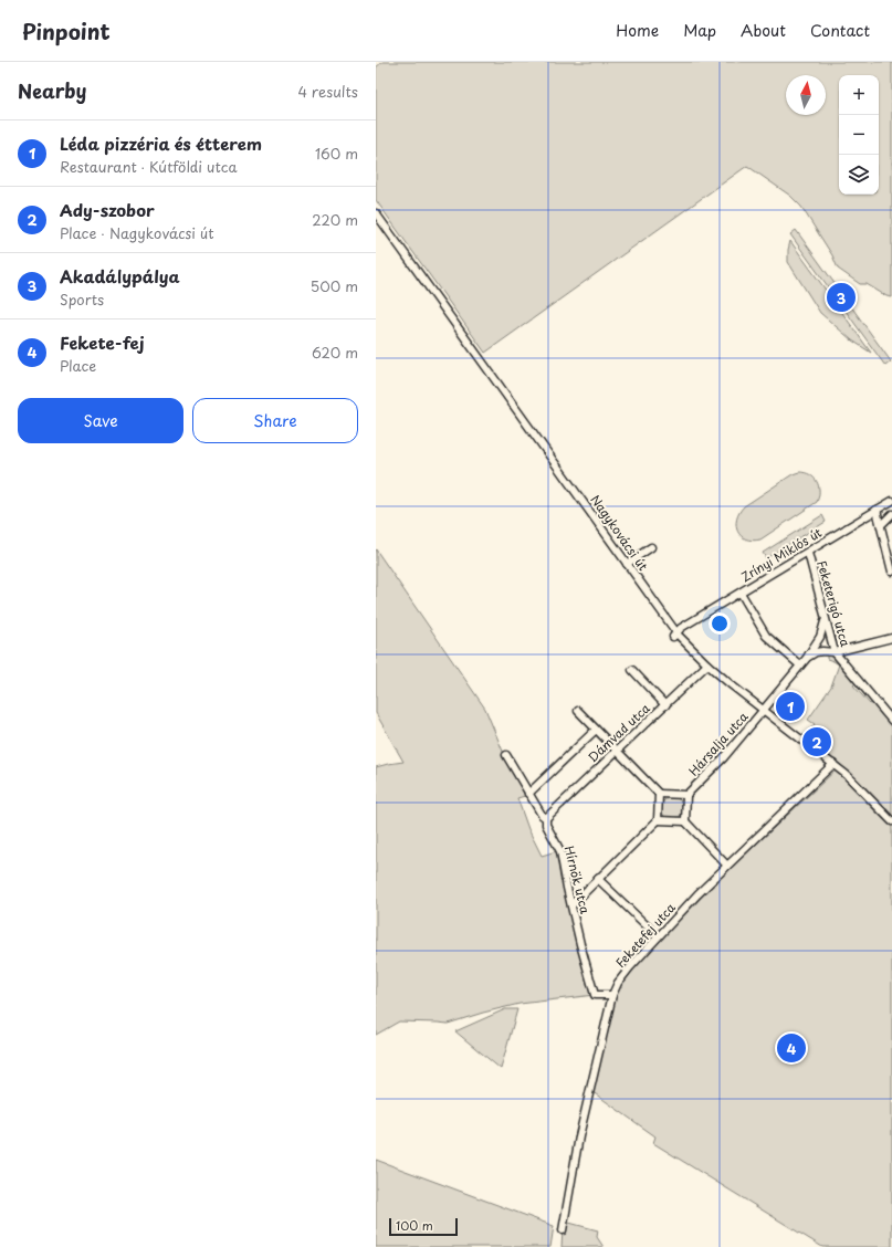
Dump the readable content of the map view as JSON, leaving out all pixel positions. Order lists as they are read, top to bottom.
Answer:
{
  "streets": {
    "street": [
      "Nagykovácsi út",
      "Zrínyi Miklós út",
      "Feketerigó utca",
      "Dámvad utca",
      "Hársalja utca",
      "Hírnök utca",
      "Feketefej utca"
    ]
  },
  "crossings": [
    ["Nagykovácsi út", "Zrínyi Miklós út"],
    ["Nagykovácsi út", "Dámvad utca"],
    ["Nagykovácsi út", "Hársalja utca"],
    ["Nagykovácsi út", "Feketefej utca"],
    ["Zrínyi Miklós út", "Feketerigó utca"],
    ["Feketerigó utca", "Hársalja utca"],
    ["Dámvad utca", "Hírnök utca"],
    ["Hírnök utca", "Feketefej utca"]
  ],
  "scale_bar": "100 m",
  "north": "top",
  "page": {
    "header": "Pinpoint",
    "nav": [
      "Home",
      "Map",
      "About",
      "Contact"
    ],
    "heading": ["Nearby", "4 results"],
    "map_buttons": ["+", "−"],
    "list": [
      {
        "mark": "1",
        "name": "Léda pizzéria és étterem",
        "note": "Restaurant · Kútföldi utca",
        "value": "160 m"
      },
      {
        "mark": "2",
        "name": "Ady-szobor",
        "note": "Place · Nagykovácsi út",
        "value": "220 m"
      },
      {
        "mark": "3",
        "name": "Akadálypálya",
        "note": "Sports",
        "value": "500 m"
      },
      {
        "mark": "4",
        "name": "Fekete-fej",
        "note": "Place",
        "value": "620 m"
      }
    ],
    "pins": [
      "3",
      "1",
      "2",
      "4"
    ],
    "buttons": ["Save", "Share"],
    "scale": "100 m"
  }
}
